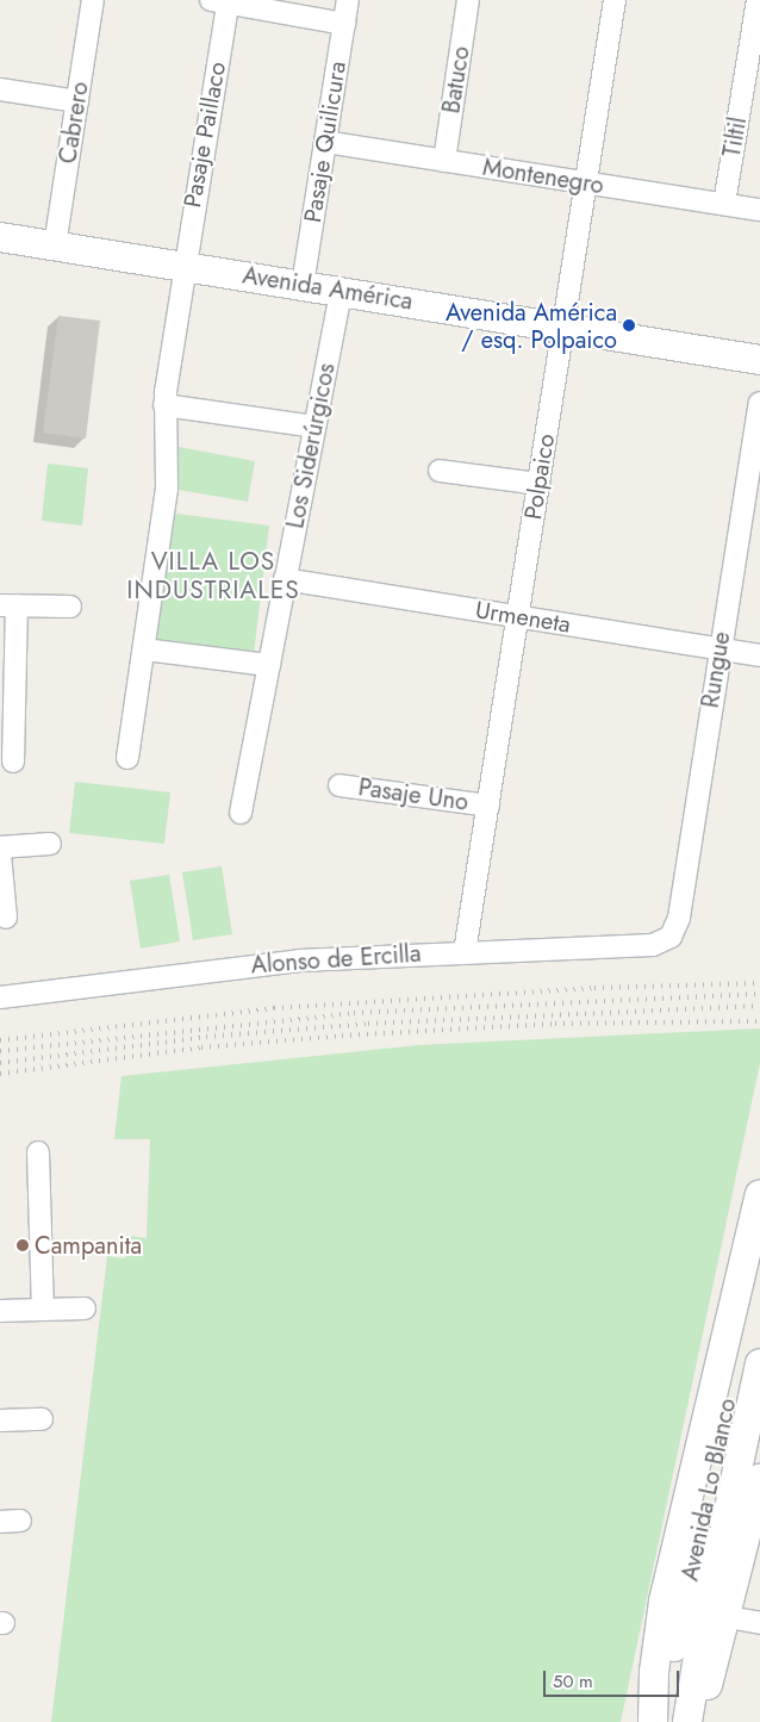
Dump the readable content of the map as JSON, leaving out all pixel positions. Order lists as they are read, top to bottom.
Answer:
{
  "streets": {
    "main road": ["Avenida América", "Avenida Lo Blanco"],
    "street": [
      "Batuco",
      "Cabrero",
      "Pasaje Paillaco",
      "Tiltil",
      "Pasaje Quilicura",
      "Montenegro",
      "Los Siderúrgicos",
      "Polpaico",
      "Urmeneta",
      "Rungue",
      "Pasaje Uno",
      "Alonso de Ercilla"
    ]
  },
  "crossings": [
    ["Batuco", "Montenegro"],
    ["Cabrero", "Avenida América"],
    ["Pasaje Paillaco", "Avenida América"],
    ["Tiltil", "Montenegro"],
    ["Pasaje Quilicura", "Montenegro"],
    ["Pasaje Quilicura", "Avenida América"],
    ["Montenegro", "Polpaico"],
    ["Avenida América", "Los Siderúrgicos"],
    ["Avenida América", "Polpaico"],
    ["Los Siderúrgicos", "Urmeneta"],
    ["Polpaico", "Urmeneta"],
    ["Polpaico", "Pasaje Uno"],
    ["Polpaico", "Alonso de Ercilla"],
    ["Urmeneta", "Rungue"],
    ["Rungue", "Alonso de Ercilla"]
  ],
  "districts": ["VILLA LOS INDUSTRIALES"],
  "places": ["Avenida América / esq. Polpaico", "Campanita"],
  "scale_bar": "50 m"
}
